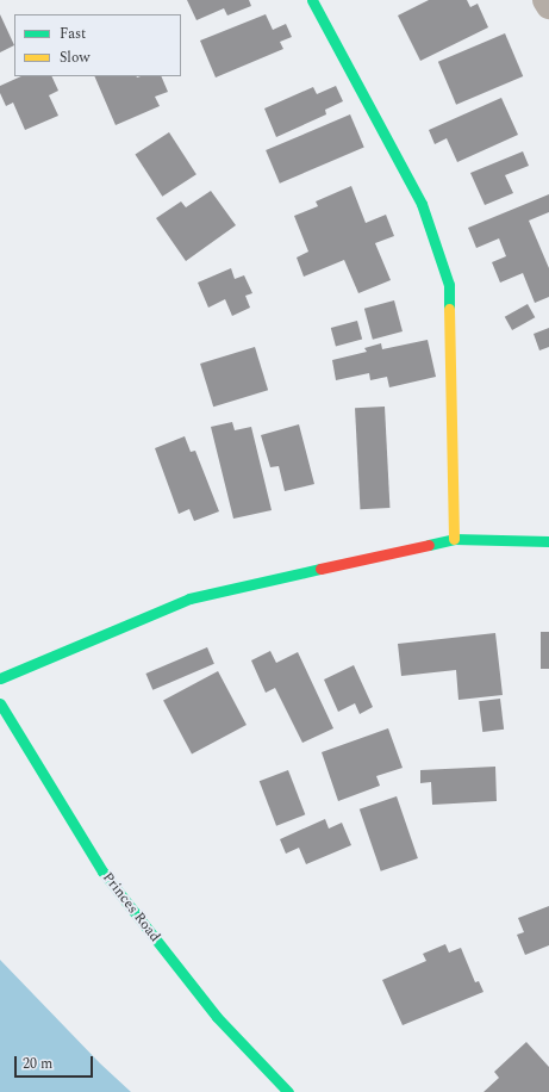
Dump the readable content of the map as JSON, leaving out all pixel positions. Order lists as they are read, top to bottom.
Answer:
{
  "streets": {
    "street": ["Princes Road"]
  },
  "legend": ["Fast", "Slow"],
  "scale_bar": "20 m"
}
